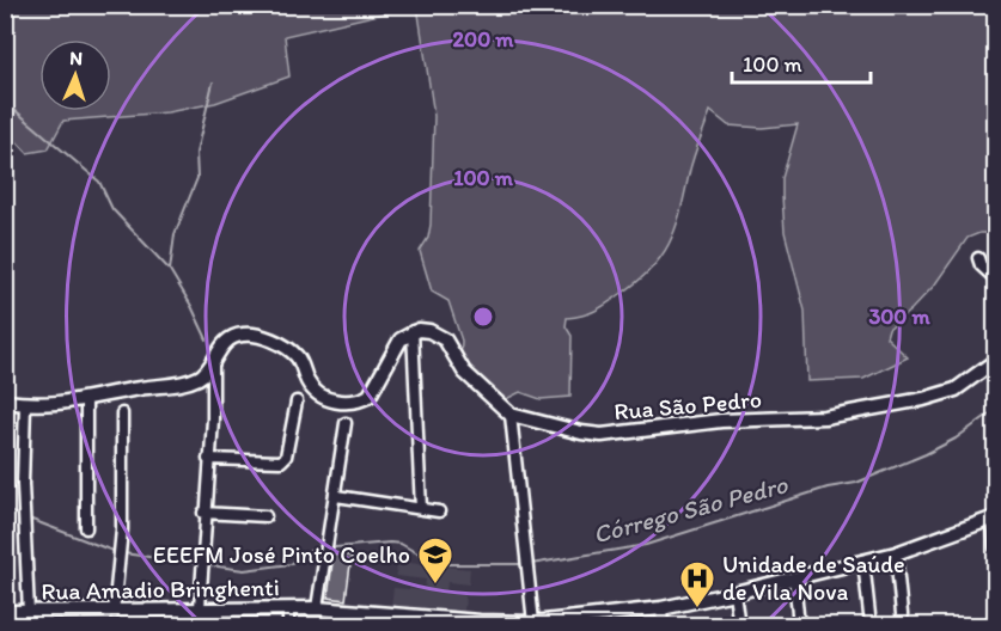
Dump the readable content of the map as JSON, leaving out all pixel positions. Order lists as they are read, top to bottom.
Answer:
{
  "streets": {
    "street": ["Rua São Pedro", "Rua Amadio Bringhenti"]
  },
  "water": ["Córrego São Pedro"],
  "places": {
    "school or university": ["EEEFM José Pinto Coelho"],
    "hospital": ["Unidade de Saúde de Vila Nova"]
  },
  "scale_bar": "100 m",
  "north": "top",
  "rings": ["200 m", "100 m", "300 m"]
}
